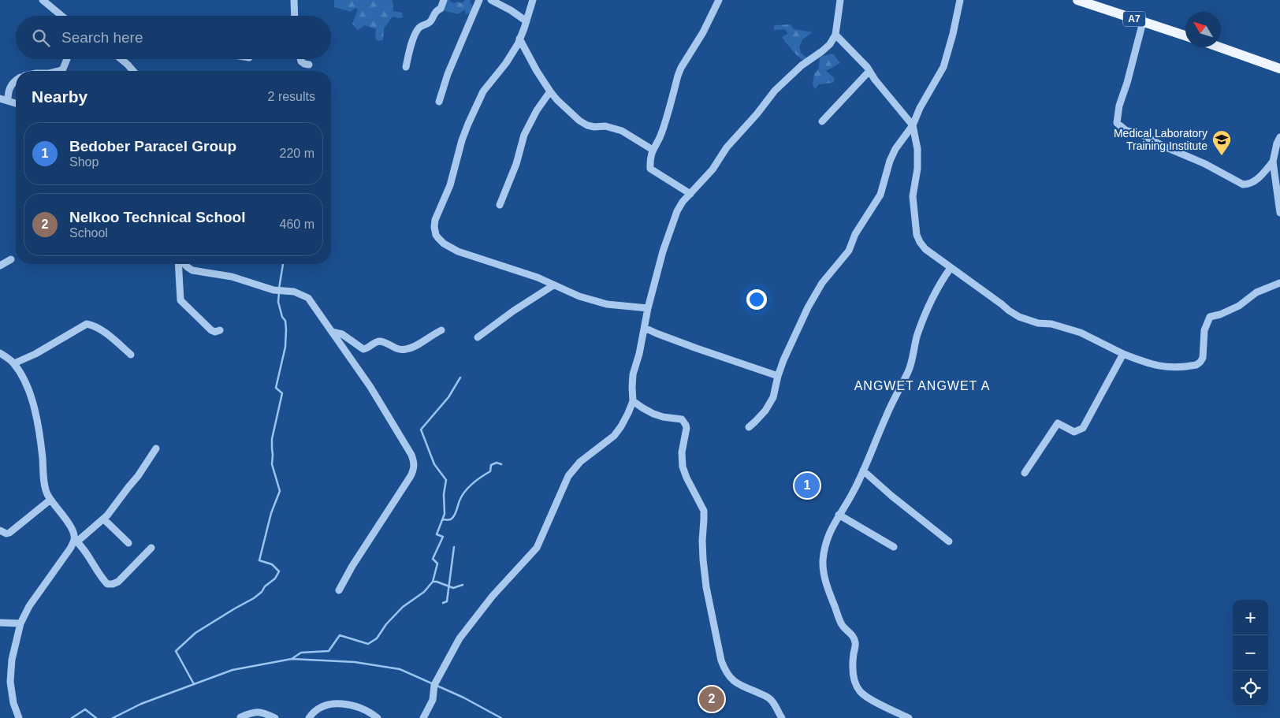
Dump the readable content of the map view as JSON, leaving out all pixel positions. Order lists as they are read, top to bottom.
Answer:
{
  "streets": {
    "main road": ["A7"]
  },
  "districts": ["ANGWET ANGWET A"],
  "places": {
    "school or university": ["Medical Laboratory Training Institute"]
  },
  "north": "top left",
  "page": {
    "search": "Search here",
    "heading": ["Nearby", "2 results"],
    "list": [
      {
        "mark": "1",
        "name": "Bedober Paracel Group",
        "note": "Shop",
        "value": "220 m"
      },
      {
        "mark": "2",
        "name": "Nelkoo Technical School",
        "note": "School",
        "value": "460 m"
      }
    ],
    "pins": ["1", "2"],
    "map_buttons": ["+", "−"]
  }
}
